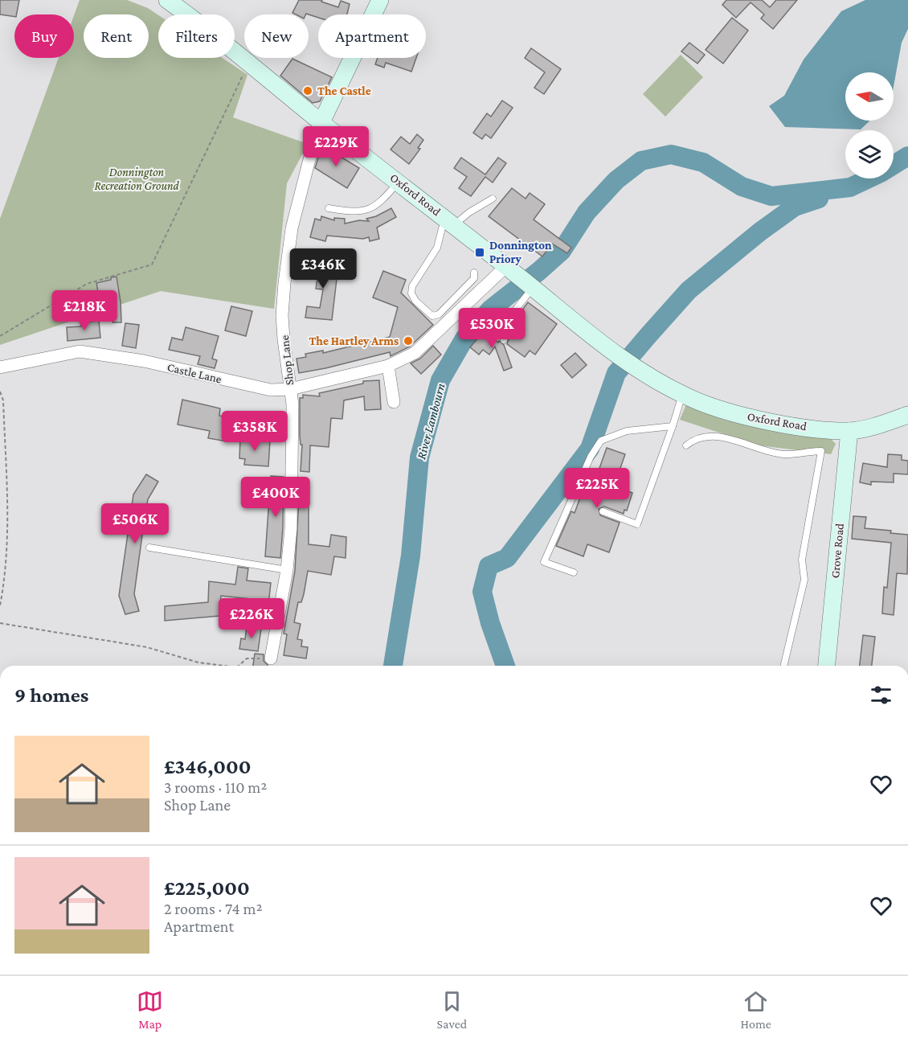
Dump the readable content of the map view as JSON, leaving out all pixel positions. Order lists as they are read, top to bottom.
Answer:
{
  "streets": {
    "main road": ["Oxford Road", "Grove Road"],
    "street": ["Shop Lane", "Castle Lane"]
  },
  "crossings": [
    ["Oxford Road", "Shop Lane"],
    ["Oxford Road", "Castle Lane"],
    ["Oxford Road", "Grove Road"],
    ["Shop Lane", "Castle Lane"]
  ],
  "water": ["River Lambourn"],
  "parks": ["Donnington Recreation Ground"],
  "places": {
    "other": ["The Castle", "The Hartley Arms"],
    "transit": ["Donnington Priory"]
  },
  "north": "left",
  "page": {
    "chip": [
      "Buy",
      "Rent",
      "Filters",
      "New",
      "Apartment"
    ],
    "price": [
      "£229K",
      "£346K",
      "£218K",
      "£530K",
      "£358K",
      "£225K",
      "£400K",
      "£506K",
      "£226K"
    ],
    "heading": "9 homes",
    "list": [
      {
        "name": "£346,000",
        "note": "3 rooms · 110 m² · Shop Lane"
      },
      {
        "name": "£225,000",
        "note": "2 rooms · 74 m² · Apartment"
      }
    ],
    "tabs": ["Map", "Saved", "Home"]
  }
}
